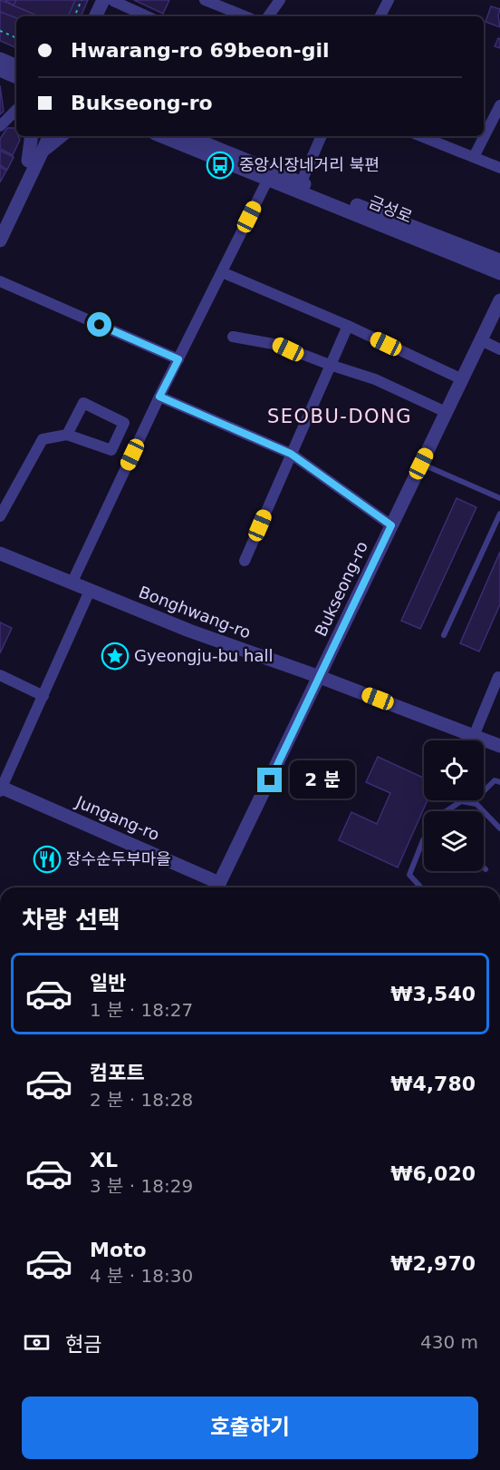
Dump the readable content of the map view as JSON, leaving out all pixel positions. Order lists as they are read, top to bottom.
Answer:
{
  "streets": {
    "street": [
      "금성로",
      "Bukseong-ro",
      "Bonghwang-ro",
      "Jungang-ro"
    ]
  },
  "crossings": [
    ["Bukseong-ro", "Bonghwang-ro"],
    ["Bukseong-ro", "Jungang-ro"],
    ["Bonghwang-ro", "Jungang-ro"]
  ],
  "districts": ["SEOBU-DONG"],
  "places": {
    "bus stop": ["중앙시장네거리 북편"],
    "place": ["Gyeongju-bu hall"],
    "restaurant": ["장수순두부마을"]
  },
  "page": {
    "banner": ["Hwarang-ro 69beon-gil", "Bukseong-ro"],
    "bubble": "2 분",
    "heading": "차량 선택",
    "list": [
      {
        "name": "일반",
        "note": "1 분 · 18:27",
        "value": "₩3,540"
      },
      {
        "name": "컴포트",
        "note": "2 분 · 18:28",
        "value": "₩4,780"
      },
      {
        "name": "XL",
        "note": "3 분 · 18:29",
        "value": "₩6,020"
      },
      {
        "name": "Moto",
        "note": "4 분 · 18:30",
        "value": "₩2,970"
      }
    ],
    "pay": ["현금", "430 m"],
    "buttons": "호출하기"
  }
}
